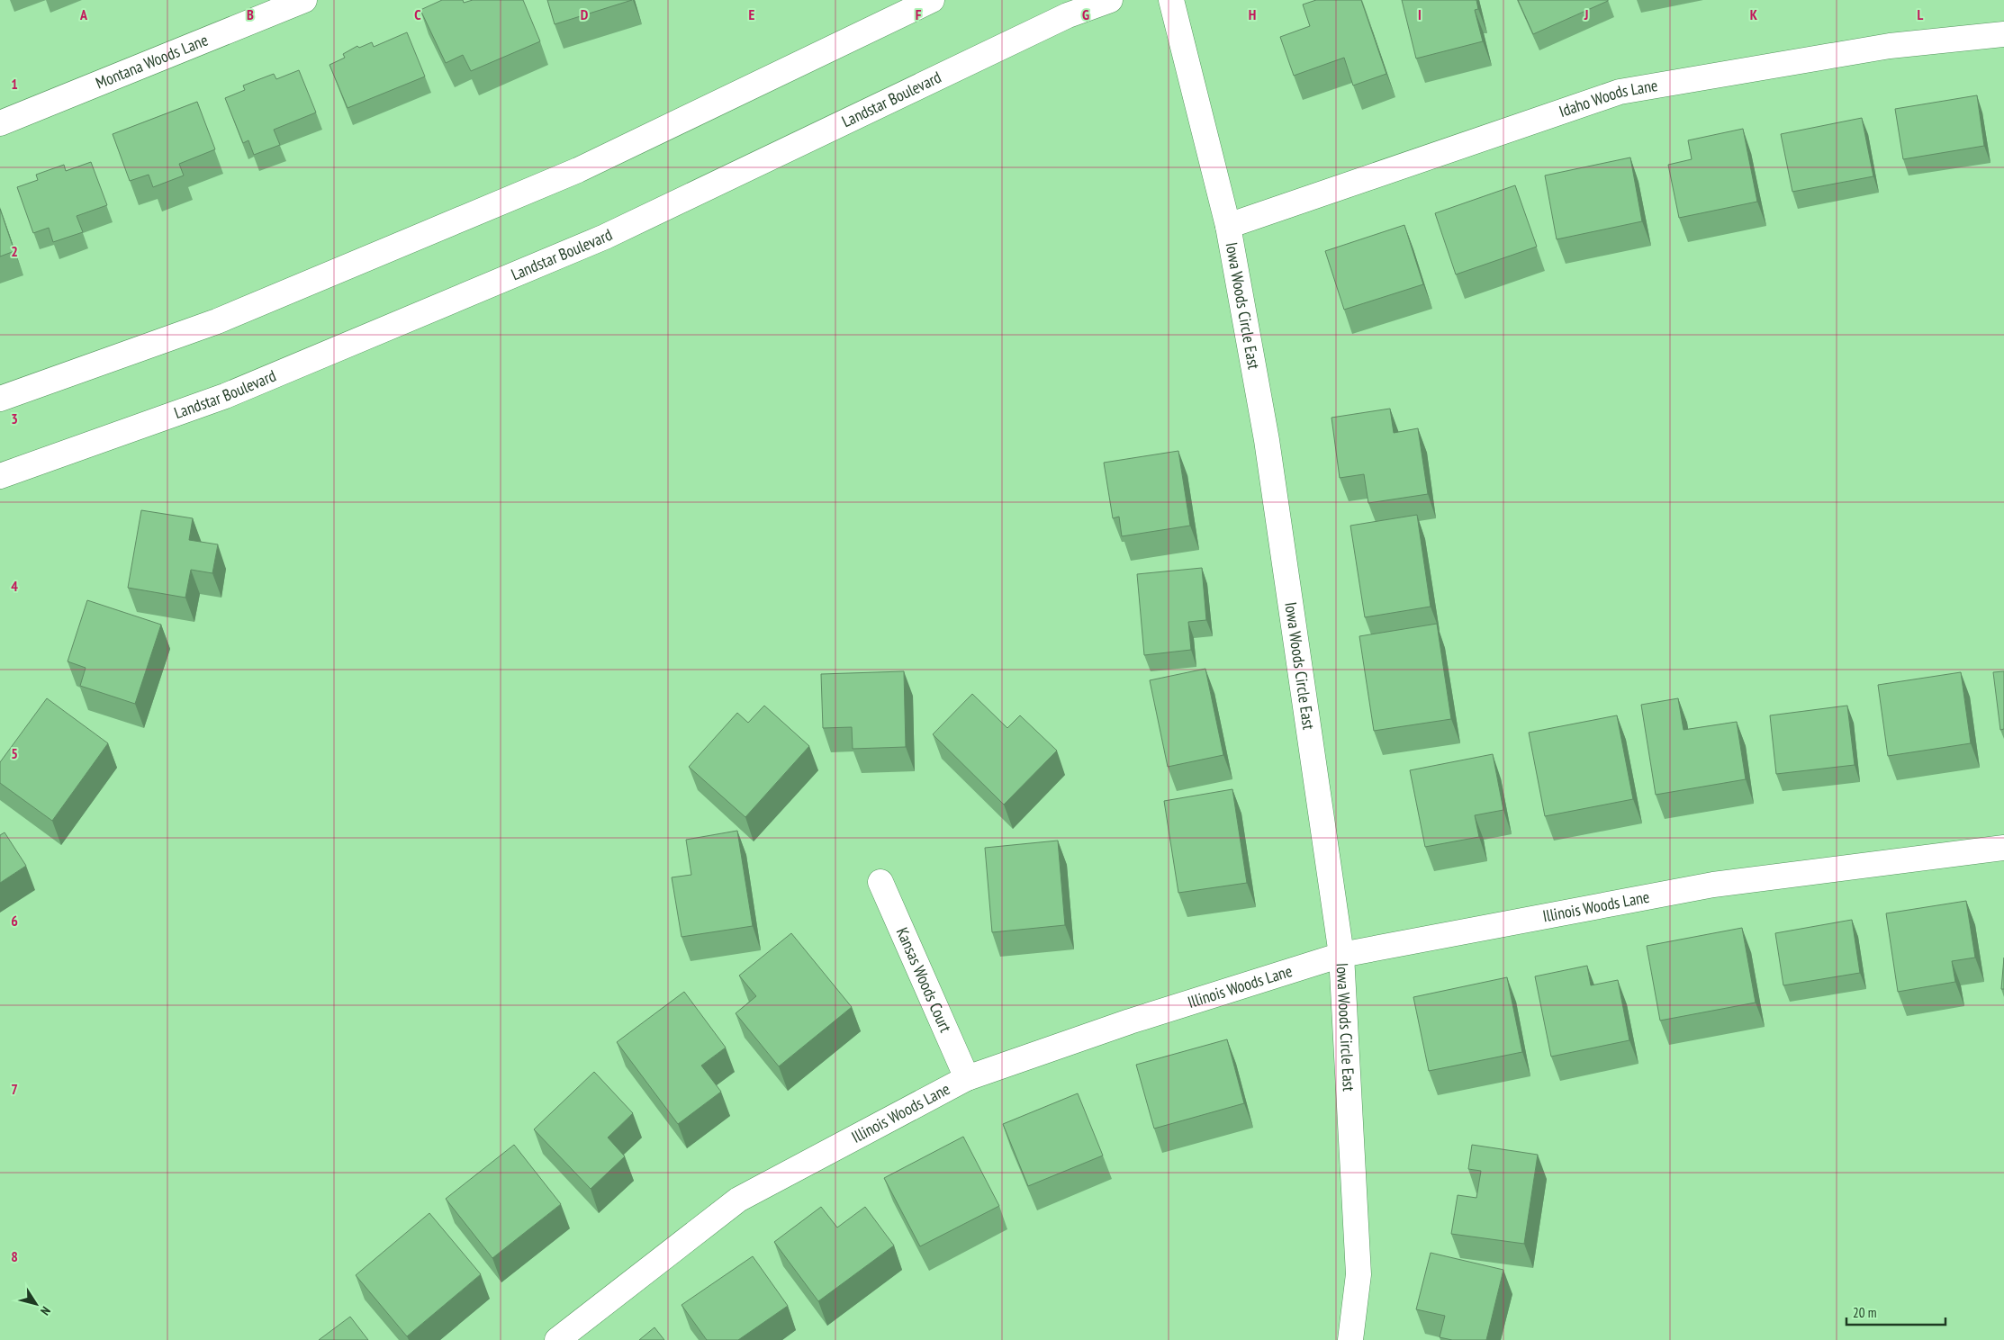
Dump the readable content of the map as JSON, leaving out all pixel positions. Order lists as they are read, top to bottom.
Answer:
{
  "streets": {
    "street": [
      "Montana Woods Lane",
      "Landstar Boulevard",
      "Idaho Woods Lane",
      "Iowa Woods Circle East",
      "Illinois Woods Lane",
      "Kansas Woods Court"
    ]
  },
  "crossings": [
    ["Idaho Woods Lane", "Iowa Woods Circle East"],
    ["Iowa Woods Circle East", "Illinois Woods Lane"],
    ["Illinois Woods Lane", "Kansas Woods Court"]
  ],
  "scale_bar": "20 m",
  "north": "bottom right",
  "grid": {
    "columns": [
      "A",
      "B",
      "C",
      "D",
      "E",
      "F",
      "G",
      "H",
      "I",
      "J",
      "K",
      "L"
    ],
    "rows": [
      "1",
      "2",
      "3",
      "4",
      "5",
      "6",
      "7",
      "8"
    ]
  }
}
